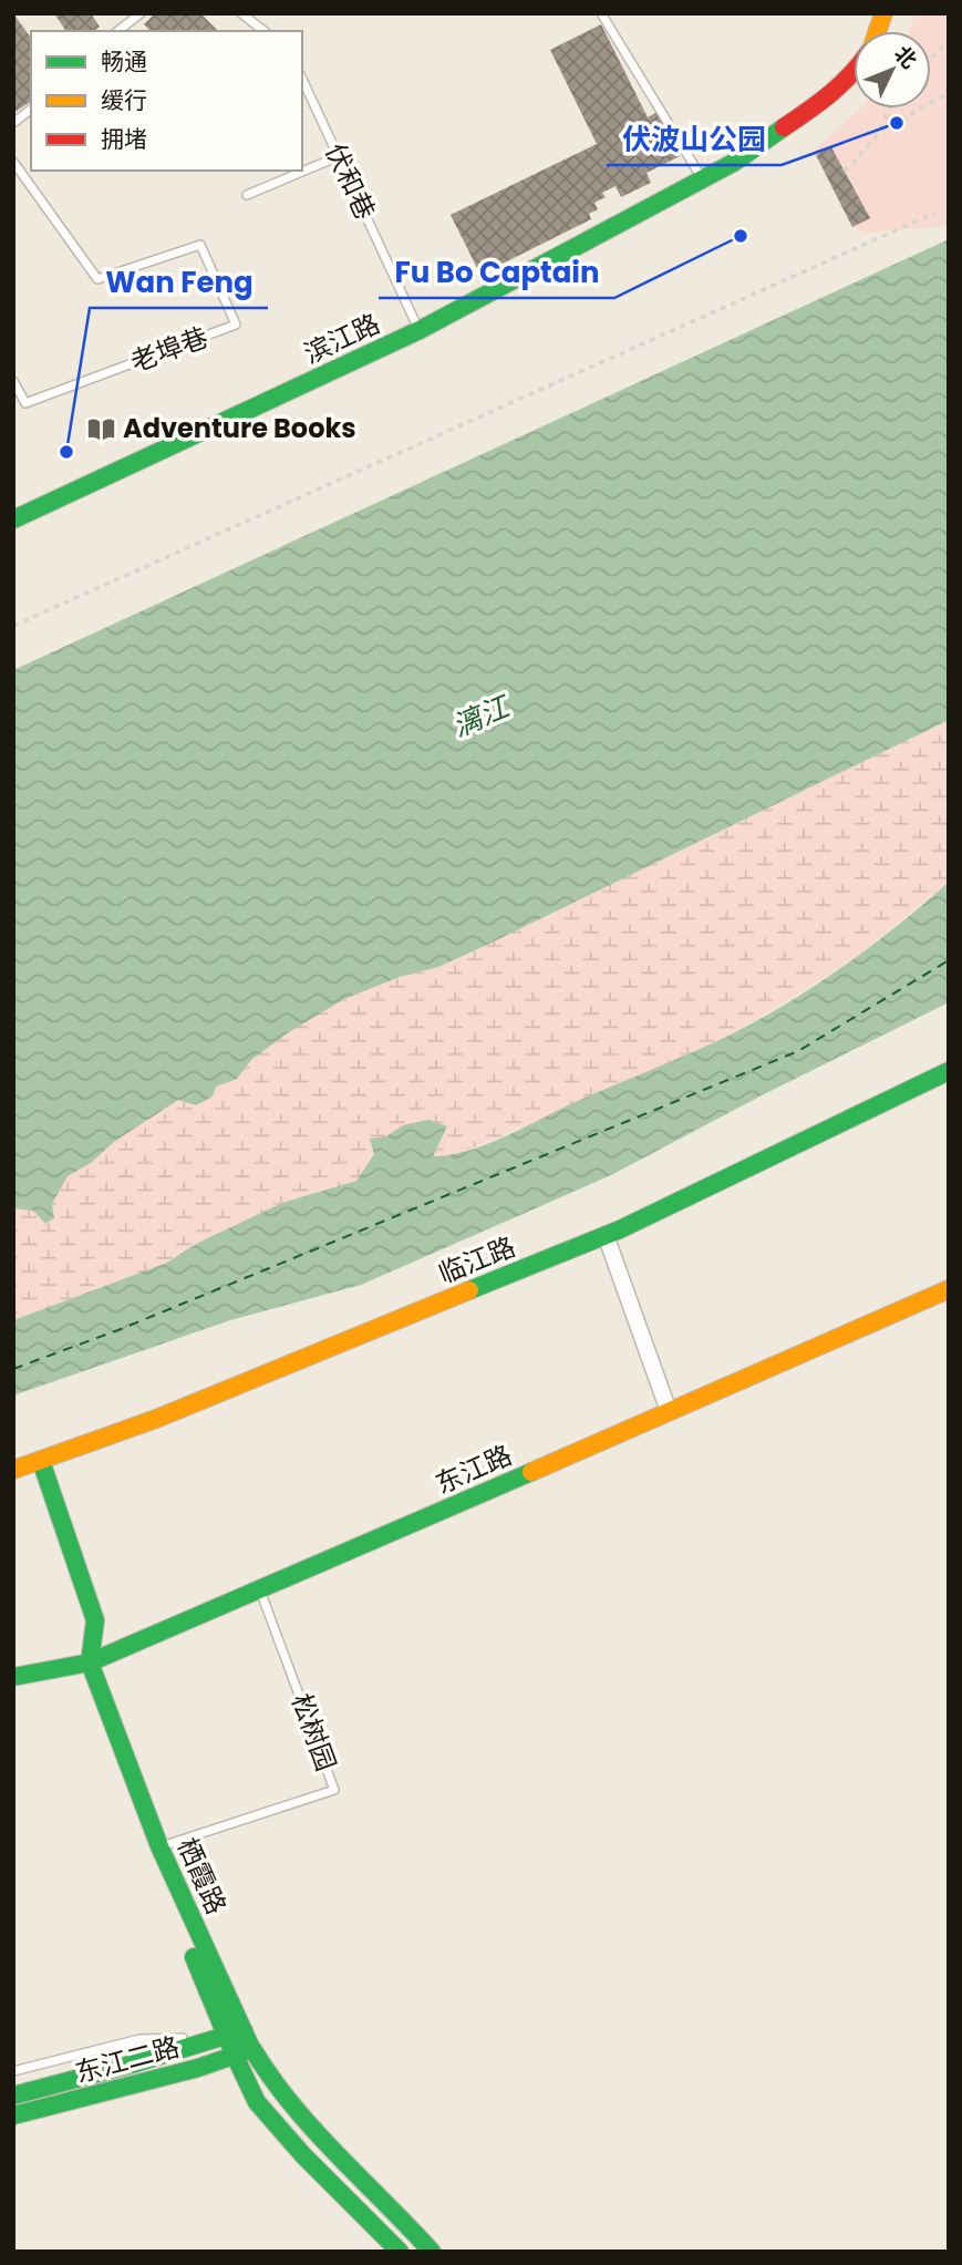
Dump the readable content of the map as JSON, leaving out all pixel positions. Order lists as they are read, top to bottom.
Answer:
{
  "streets": {
    "street": [
      "滨江路",
      "临江路",
      "东江路",
      "栖霞路",
      "东江二路"
    ],
    "lane": ["伏和巷", "老埠巷", "松树园"]
  },
  "crossings": [
    ["伏和巷", "滨江路"],
    ["临江路", "栖霞路"],
    ["东江路", "松树园"],
    ["东江路", "栖霞路"],
    ["松树园", "栖霞路"],
    ["栖霞路", "东江二路"]
  ],
  "water": ["漓江"],
  "places": {
    "other": ["伏波山公园", "Fu Bo Captain", "Wan Feng"],
    "library": ["Adventure Books"]
  },
  "legend": ["畅通", "缓行", "拥堵"],
  "north": "top right"
}
